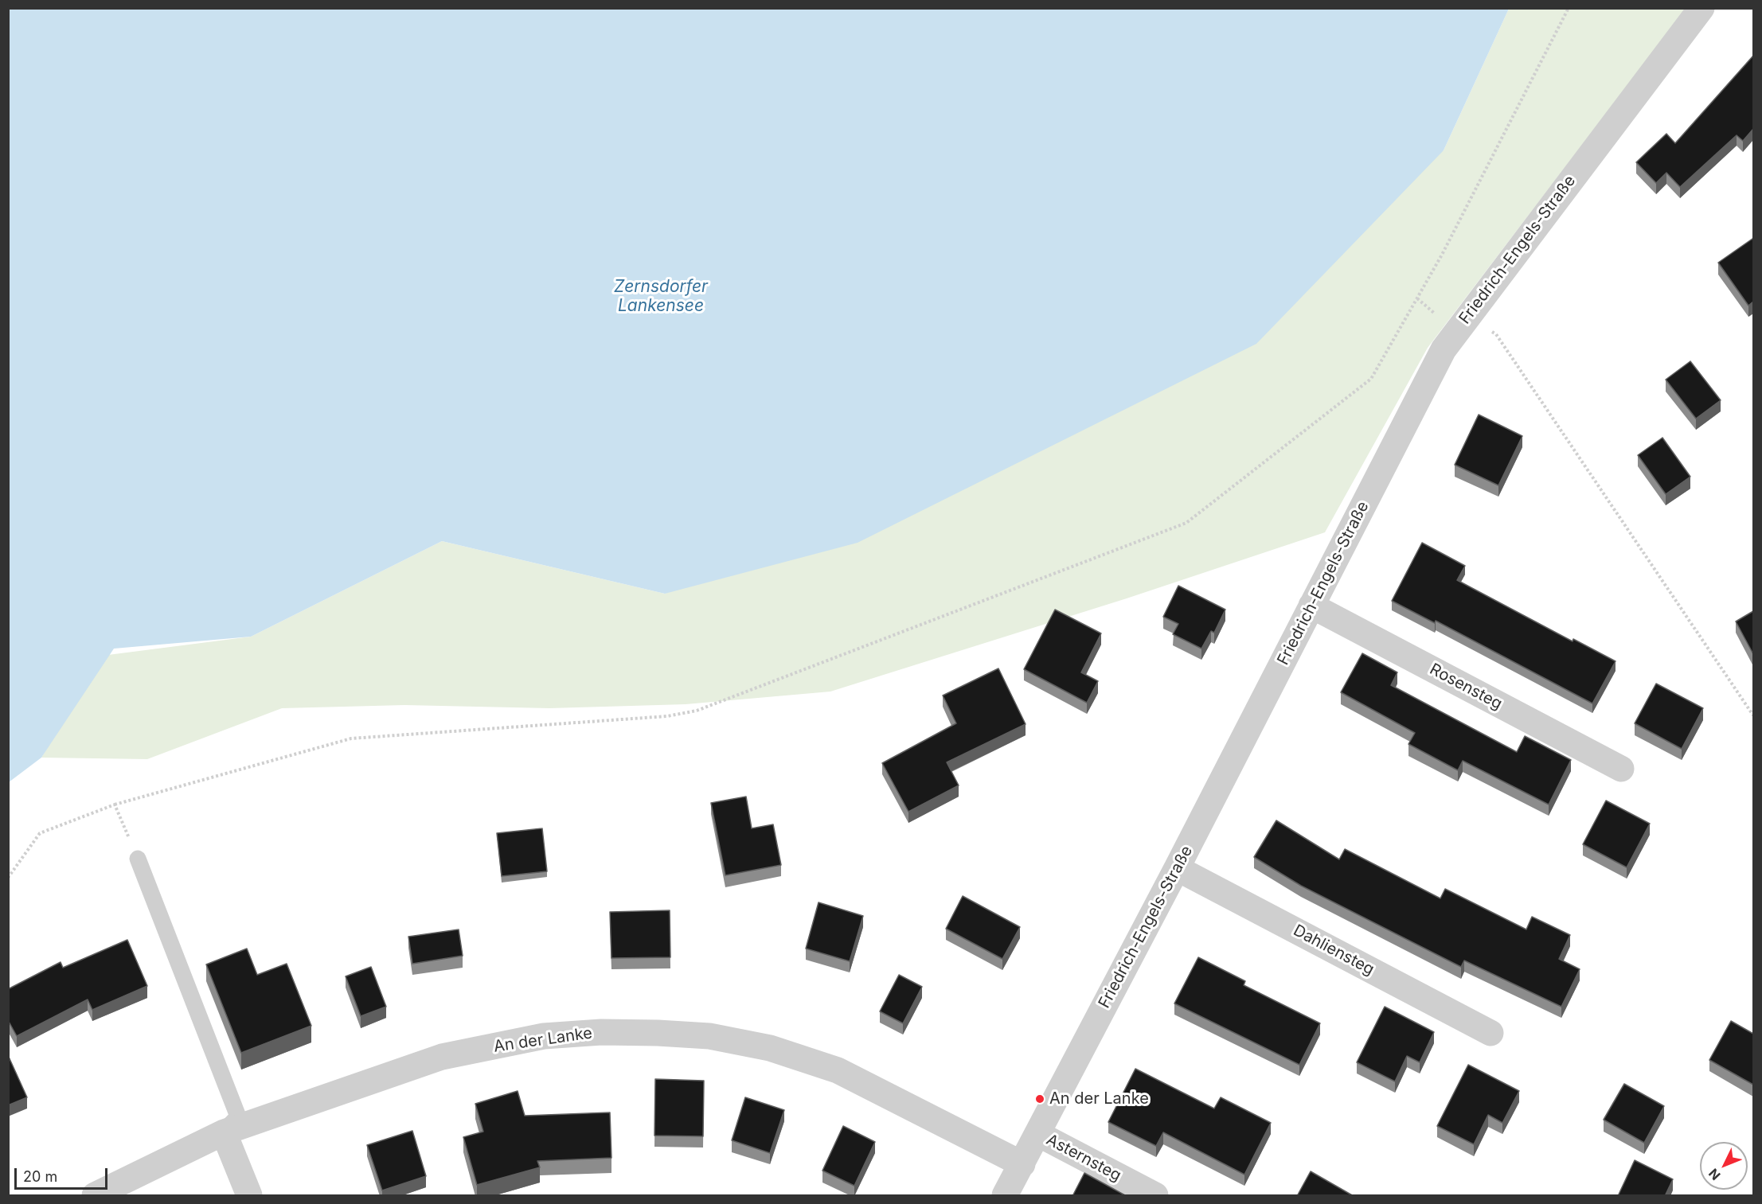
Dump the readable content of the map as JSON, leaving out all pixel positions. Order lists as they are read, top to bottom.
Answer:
{
  "streets": {
    "street": [
      "Friedrich-Engels-Straße",
      "Rosensteg",
      "Dahliensteg",
      "An der Lanke",
      "Asternsteg"
    ]
  },
  "crossings": [
    ["Friedrich-Engels-Straße", "Rosensteg"],
    ["Friedrich-Engels-Straße", "Dahliensteg"],
    ["Friedrich-Engels-Straße", "An der Lanke"],
    ["Friedrich-Engels-Straße", "Asternsteg"]
  ],
  "water": ["Zernsdorfer Lankensee"],
  "places": ["An der Lanke"],
  "scale_bar": "20 m",
  "north": "bottom left"
}
